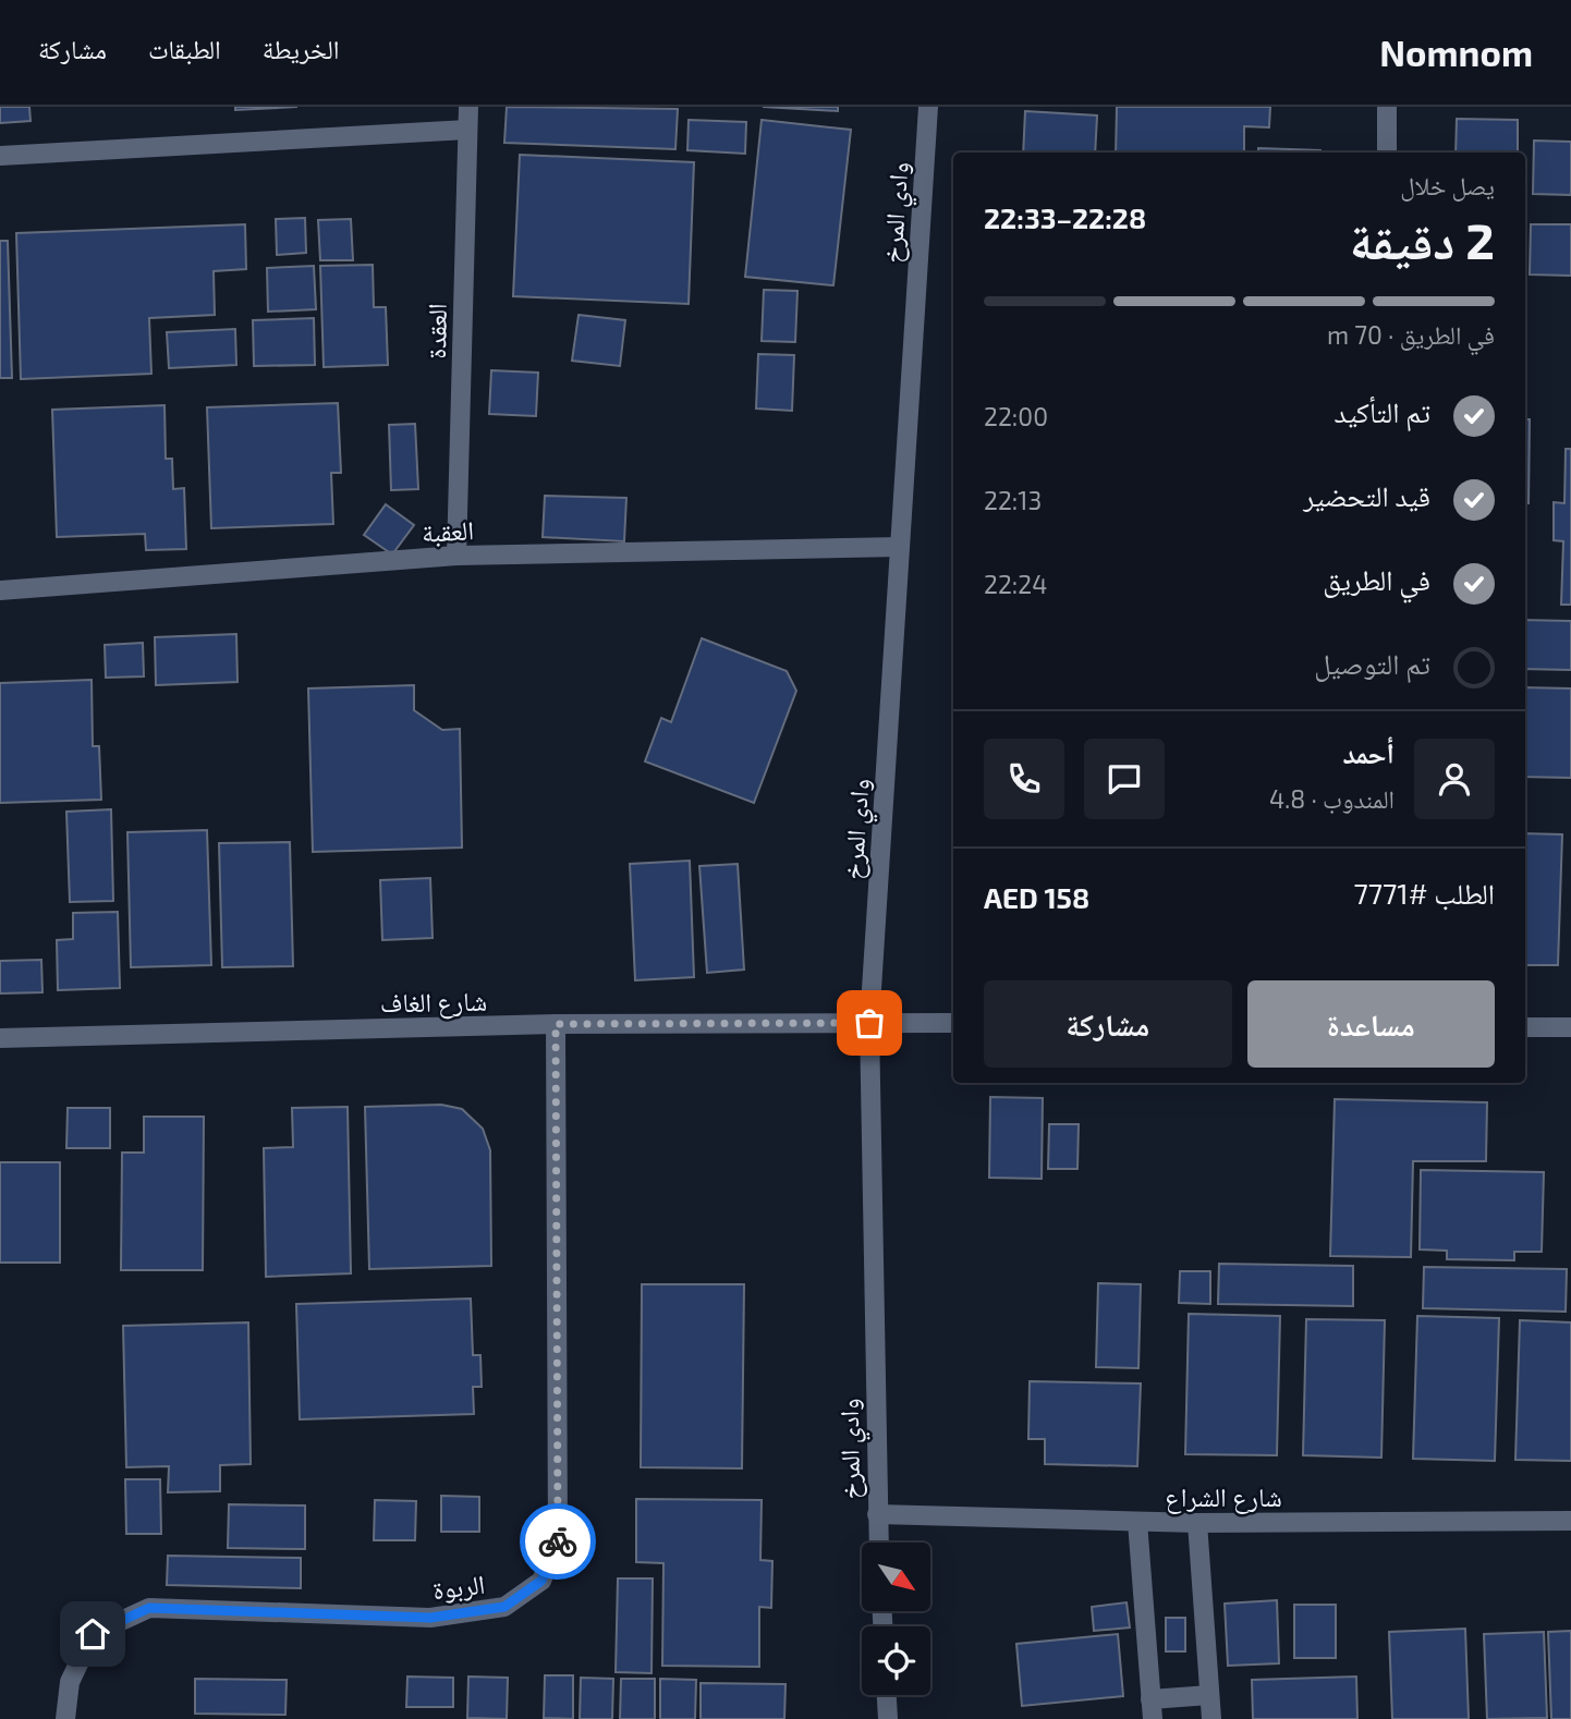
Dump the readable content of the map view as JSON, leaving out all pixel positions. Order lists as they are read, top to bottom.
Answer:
{
  "streets": {
    "street": [
      "وادي المرخ",
      "العقدة",
      "العقبة",
      "شارع الغاف",
      "شارع الشراع",
      "الربوة"
    ]
  },
  "crossings": [
    ["وادي المرخ", "العقبة"],
    ["وادي المرخ", "شارع الغاف"],
    ["وادي المرخ", "شارع الشراع"],
    ["العقدة", "العقبة"],
    ["شارع الغاف", "الربوة"]
  ],
  "north": "bottom right",
  "page": {
    "header": "Nomnom",
    "nav": ["الخريطة", "الطبقات", "مشاركة"],
    "heading": ["2 دقيقة", "يصل خلال", "22:28–22:33"],
    "panel": [
      "أحمد",
      "المندوب · 4.8",
      "الطلب #7771",
      "AED 158"
    ],
    "bar": "في الطريق · 70 m",
    "list": [
      ["تم التأكيد", "22:00"],
      ["قيد التحضير", "22:13"],
      ["في الطريق", "22:24"],
      "تم التوصيل"
    ],
    "buttons": ["مساعدة", "مشاركة"]
  }
}
